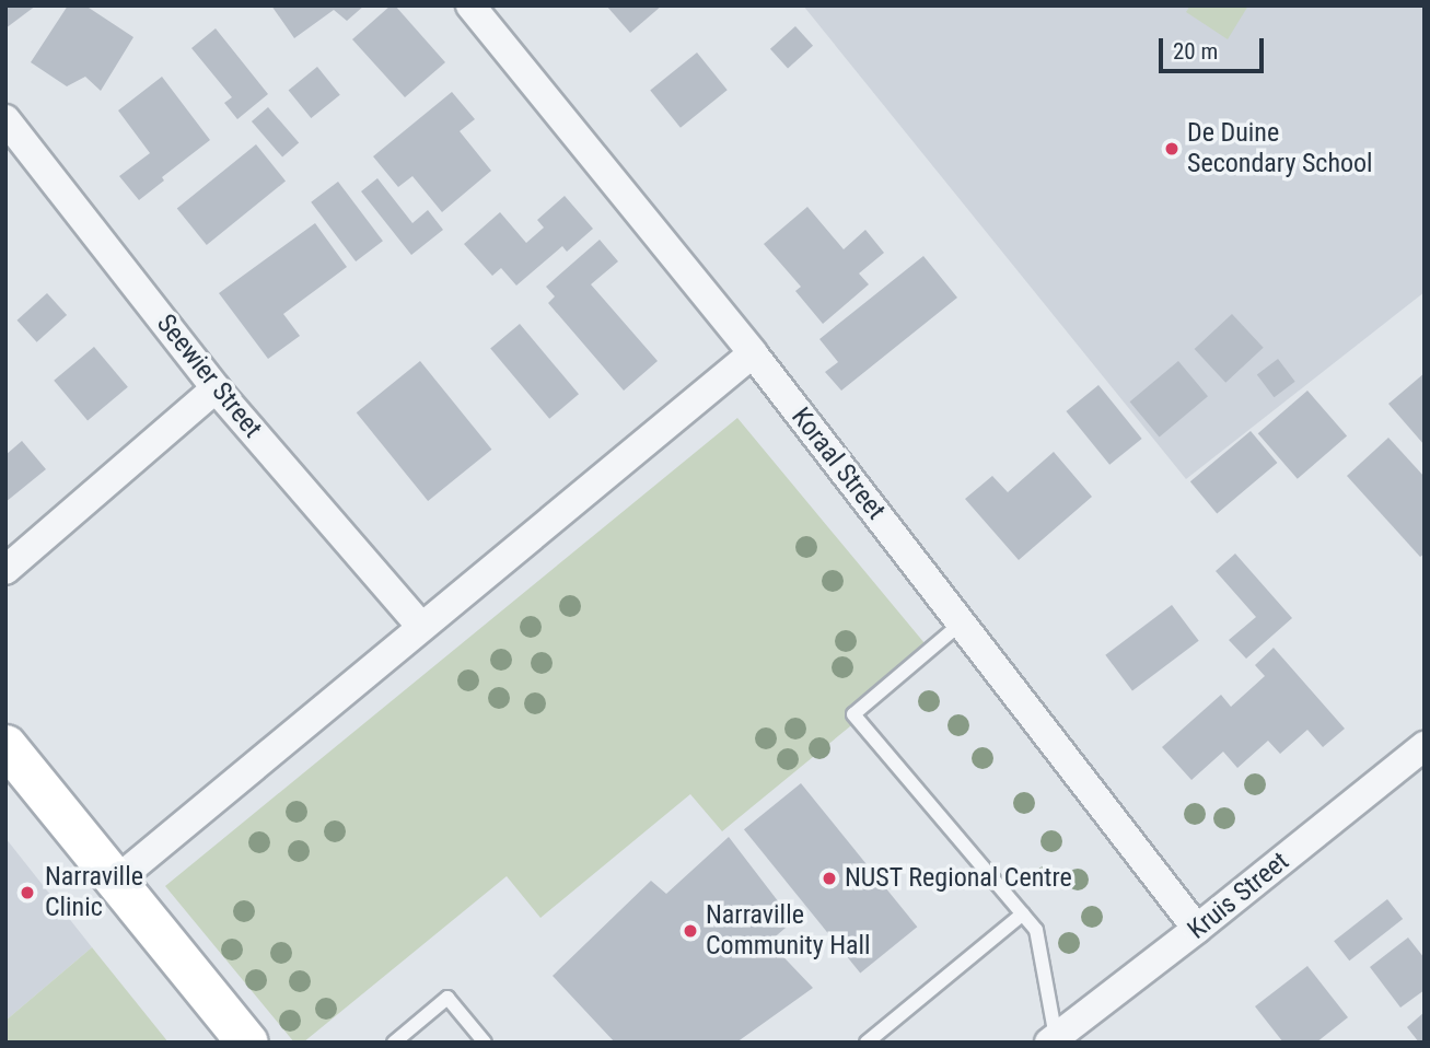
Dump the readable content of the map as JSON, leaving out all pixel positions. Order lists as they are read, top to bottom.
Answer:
{
  "streets": {
    "street": ["Seewier Street", "Koraal Street", "Kruis Street"]
  },
  "crossings": [
    ["Koraal Street", "Kruis Street"]
  ],
  "places": [
    "De Duine Secondary School",
    "NUST Regional Centre",
    "Narraville Clinic",
    "Narraville Community Hall"
  ],
  "scale_bar": "20 m"
}
